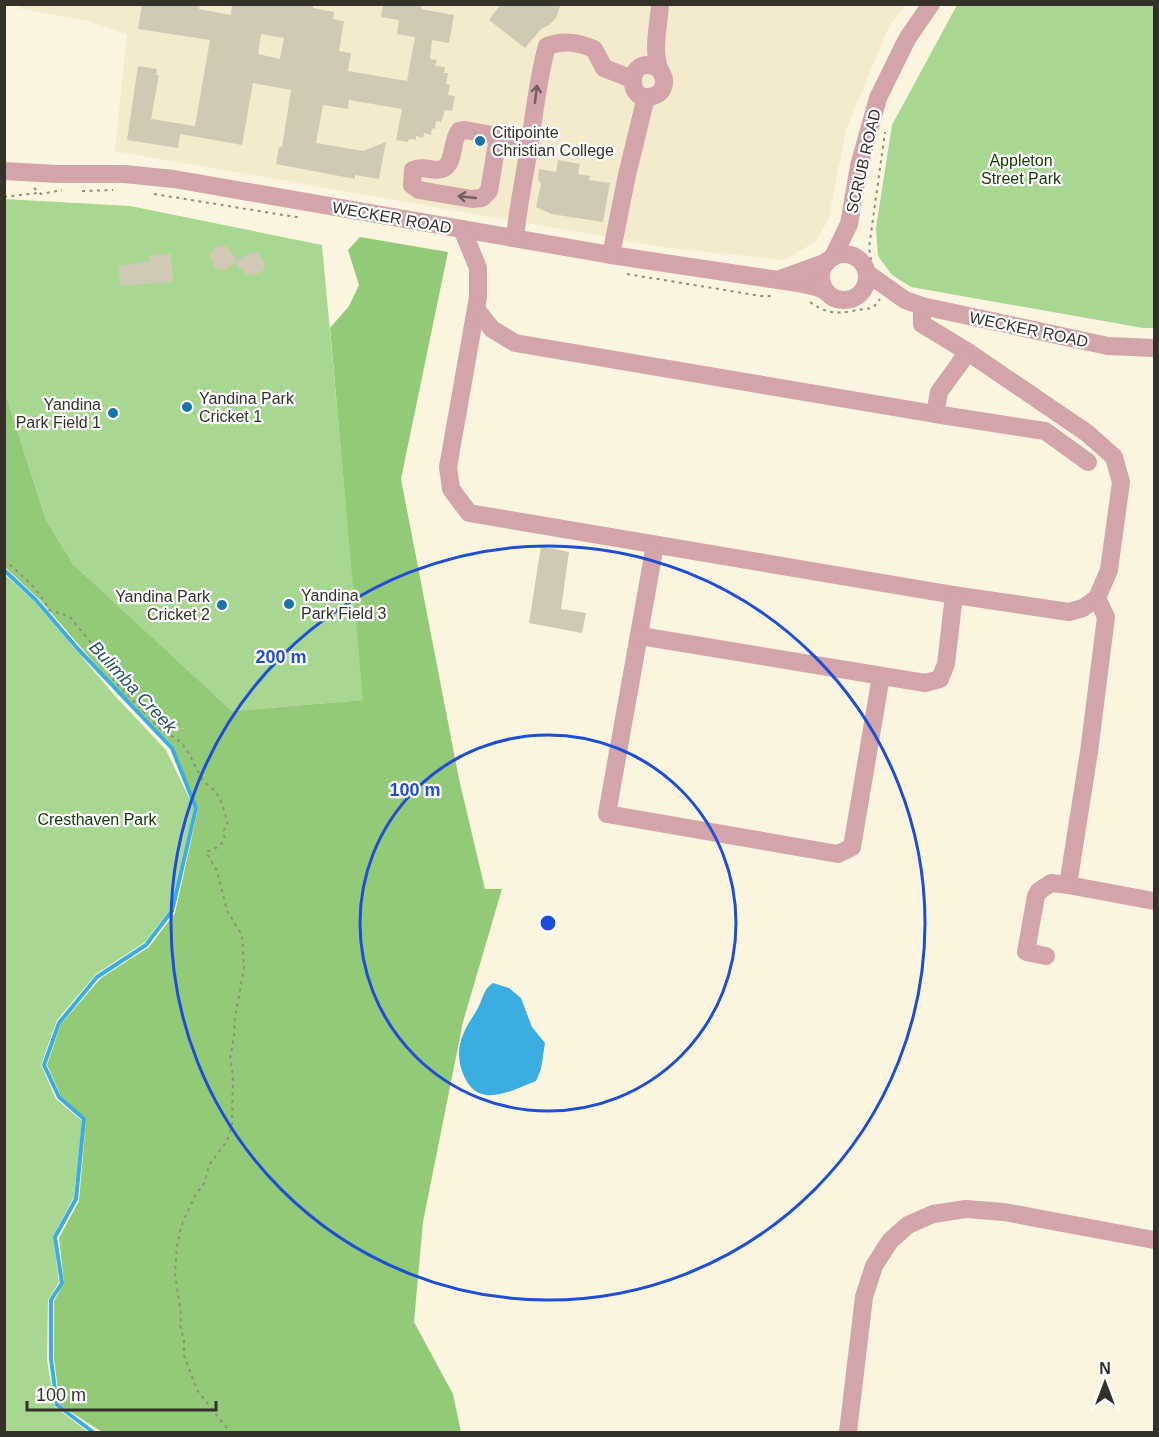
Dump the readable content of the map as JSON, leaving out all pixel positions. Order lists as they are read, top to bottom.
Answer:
{
  "streets": {
    "street": ["SCRUB ROAD", "WECKER ROAD"]
  },
  "crossings": [
    ["SCRUB ROAD", "WECKER ROAD"]
  ],
  "water": ["Bulimba Creek"],
  "parks": ["Appleton Street Park", "Cresthaven Park"],
  "places": [
    "Citipointe Christian College",
    "Yandina Park Cricket 1",
    "Yandina Park Field 1",
    "Yandina Park Field 3",
    "Yandina Park Cricket 2"
  ],
  "scale_bar": "100 m",
  "north": "top",
  "rings": ["200 m", "100 m"]
}
